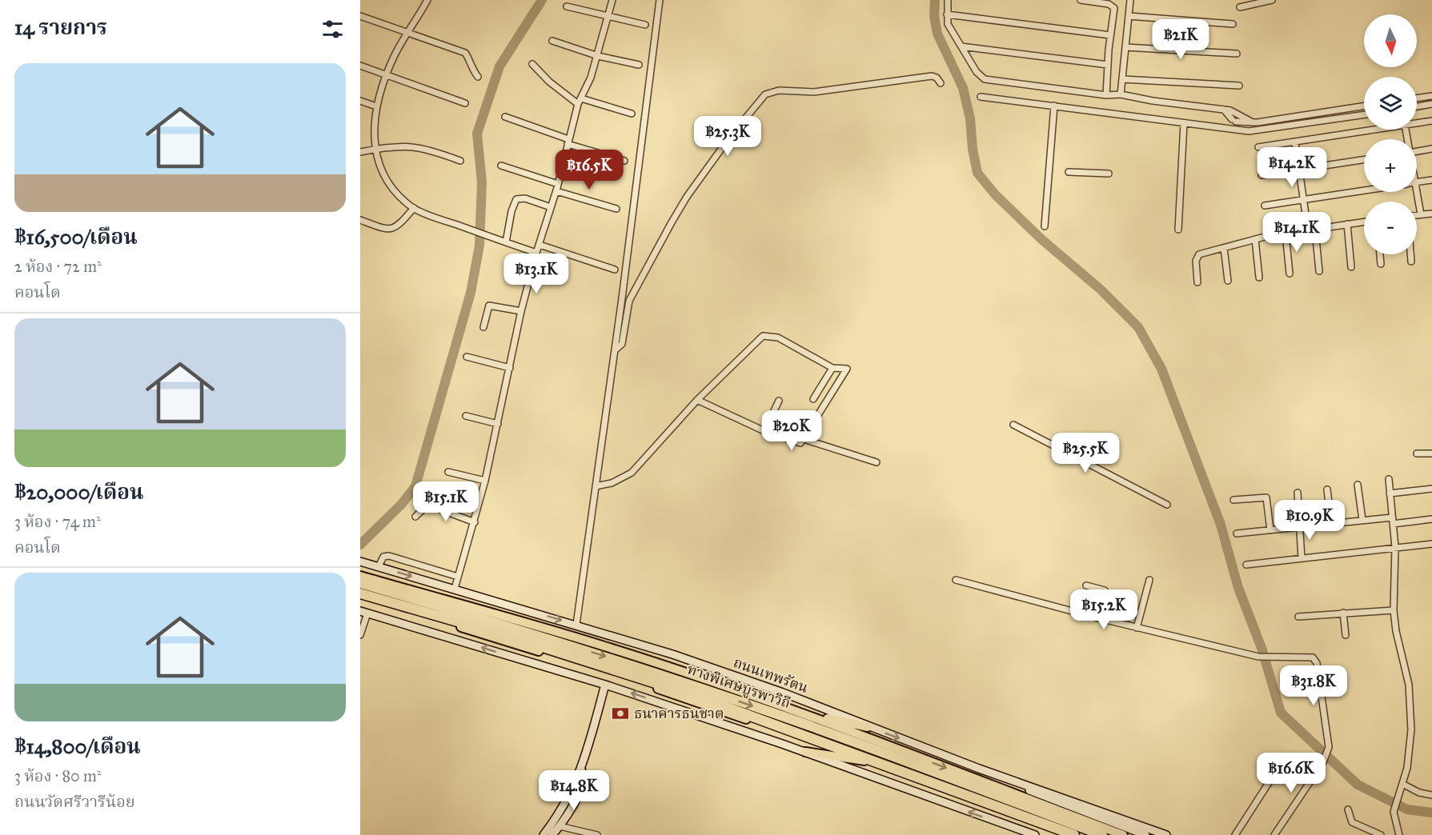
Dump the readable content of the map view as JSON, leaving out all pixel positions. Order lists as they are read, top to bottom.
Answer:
{
  "streets": {
    "highway": ["ถนนเทพรัตน", "ทางพิเศษบูรพาวิถี"]
  },
  "places": {
    "bank": ["ธนาคารธนชาต"]
  },
  "north": "bottom",
  "page": {
    "heading": "14 รายการ",
    "map_buttons": ["+", "−"],
    "price": [
      "฿21K",
      "฿25.3K",
      "฿14.2K",
      "฿16.5K",
      "฿14.1K",
      "฿13.1K",
      "฿20K",
      "฿25.5K",
      "฿15.1K",
      "฿10.9K",
      "฿15.2K",
      "฿31.8K",
      "฿16.6K",
      "฿14.8K"
    ],
    "list": [
      {
        "name": "฿16,500/เดือน",
        "note": "2 ห้อง · 72 m² · คอนโด"
      },
      {
        "name": "฿20,000/เดือน",
        "note": "3 ห้อง · 74 m² · คอนโด"
      },
      {
        "name": "฿14,800/เดือน",
        "note": "3 ห้อง · 80 m² · ถนนวัดศรีวารีน้อย"
      }
    ]
  }
}
